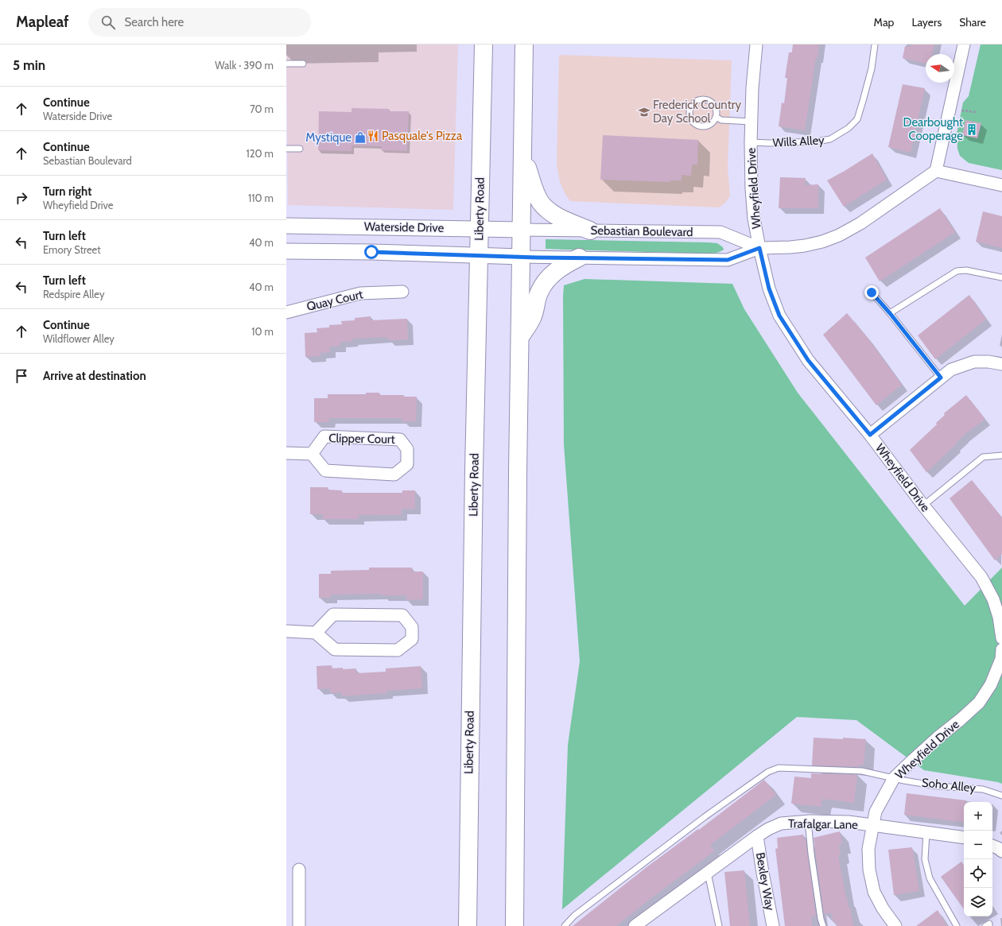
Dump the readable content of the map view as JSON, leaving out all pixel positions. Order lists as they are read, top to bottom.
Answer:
{
  "streets": {
    "main road": ["Liberty Road"],
    "street": [
      "Wheyfield Drive",
      "Waterside Drive",
      "Sebastian Boulevard",
      "Quay Court",
      "Clipper Court",
      "Trafalgar Lane",
      "Bexley Way"
    ],
    "lane": ["Wills Alley", "Soho Alley"]
  },
  "crossings": [
    ["Wills Alley", "Wheyfield Drive"],
    ["Wheyfield Drive", "Sebastian Boulevard"],
    ["Wheyfield Drive", "Soho Alley"],
    ["Wheyfield Drive", "Trafalgar Lane"],
    ["Liberty Road", "Waterside Drive"],
    ["Waterside Drive", "Sebastian Boulevard"],
    ["Trafalgar Lane", "Bexley Way"]
  ],
  "places": {
    "school or university": ["Frederick Country Day School"],
    "building": ["Dearbought Cooperage"],
    "restaurant": ["Pasquale's Pizza"],
    "shop": ["Mystique"]
  },
  "north": "left",
  "page": {
    "header": "Mapleaf",
    "search": "Search here",
    "nav": ["Map", "Layers", "Share"],
    "heading": ["5 min", "Walk · 390 m"],
    "list": [
      ["Continue", "Waterside Drive", "70 m"],
      ["Continue", "Sebastian Boulevard", "120 m"],
      ["Turn right", "Wheyfield Drive", "110 m"],
      ["Turn left", "Emory Street", "40 m"],
      ["Turn left", "Redspire Alley", "40 m"],
      ["Continue", "Wildflower Alley", "10 m"],
      "Arrive at destination"
    ],
    "map_buttons": ["+", "−"]
  }
}
